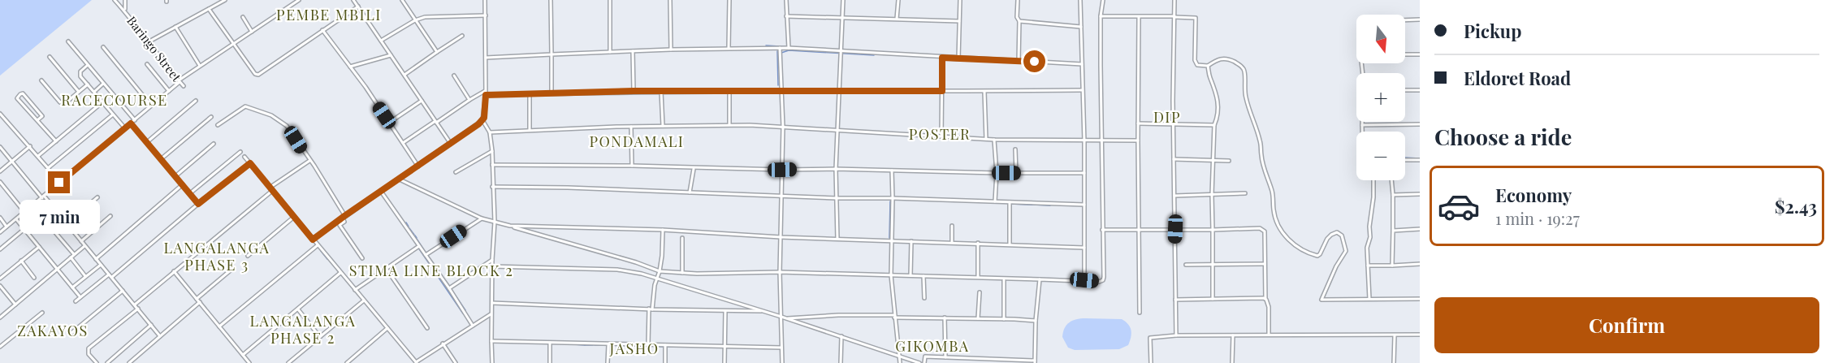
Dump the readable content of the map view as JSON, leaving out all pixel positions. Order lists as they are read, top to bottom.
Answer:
{
  "streets": {
    "street": ["Baringo Street"]
  },
  "districts": [
    "PEMBE MBILI",
    "RACECOURSE",
    "DIP",
    "POSTER",
    "PONDAMALI",
    "LANGALANGA PHASE 3",
    "STIMA LINE BLOCK 2",
    "LANGALANGA PHASE 2",
    "ZAKAYOS",
    "GIKOMBA",
    "JASHO"
  ],
  "north": "bottom",
  "page": {
    "banner": ["Pickup", "Eldoret Road"],
    "map_buttons": ["+", "−"],
    "heading": "Choose a ride",
    "list": [
      {
        "name": "Economy",
        "note": "1 min · 19:27",
        "value": "$2.43"
      }
    ],
    "bubble": "7 min",
    "buttons": "Confirm"
  }
}
